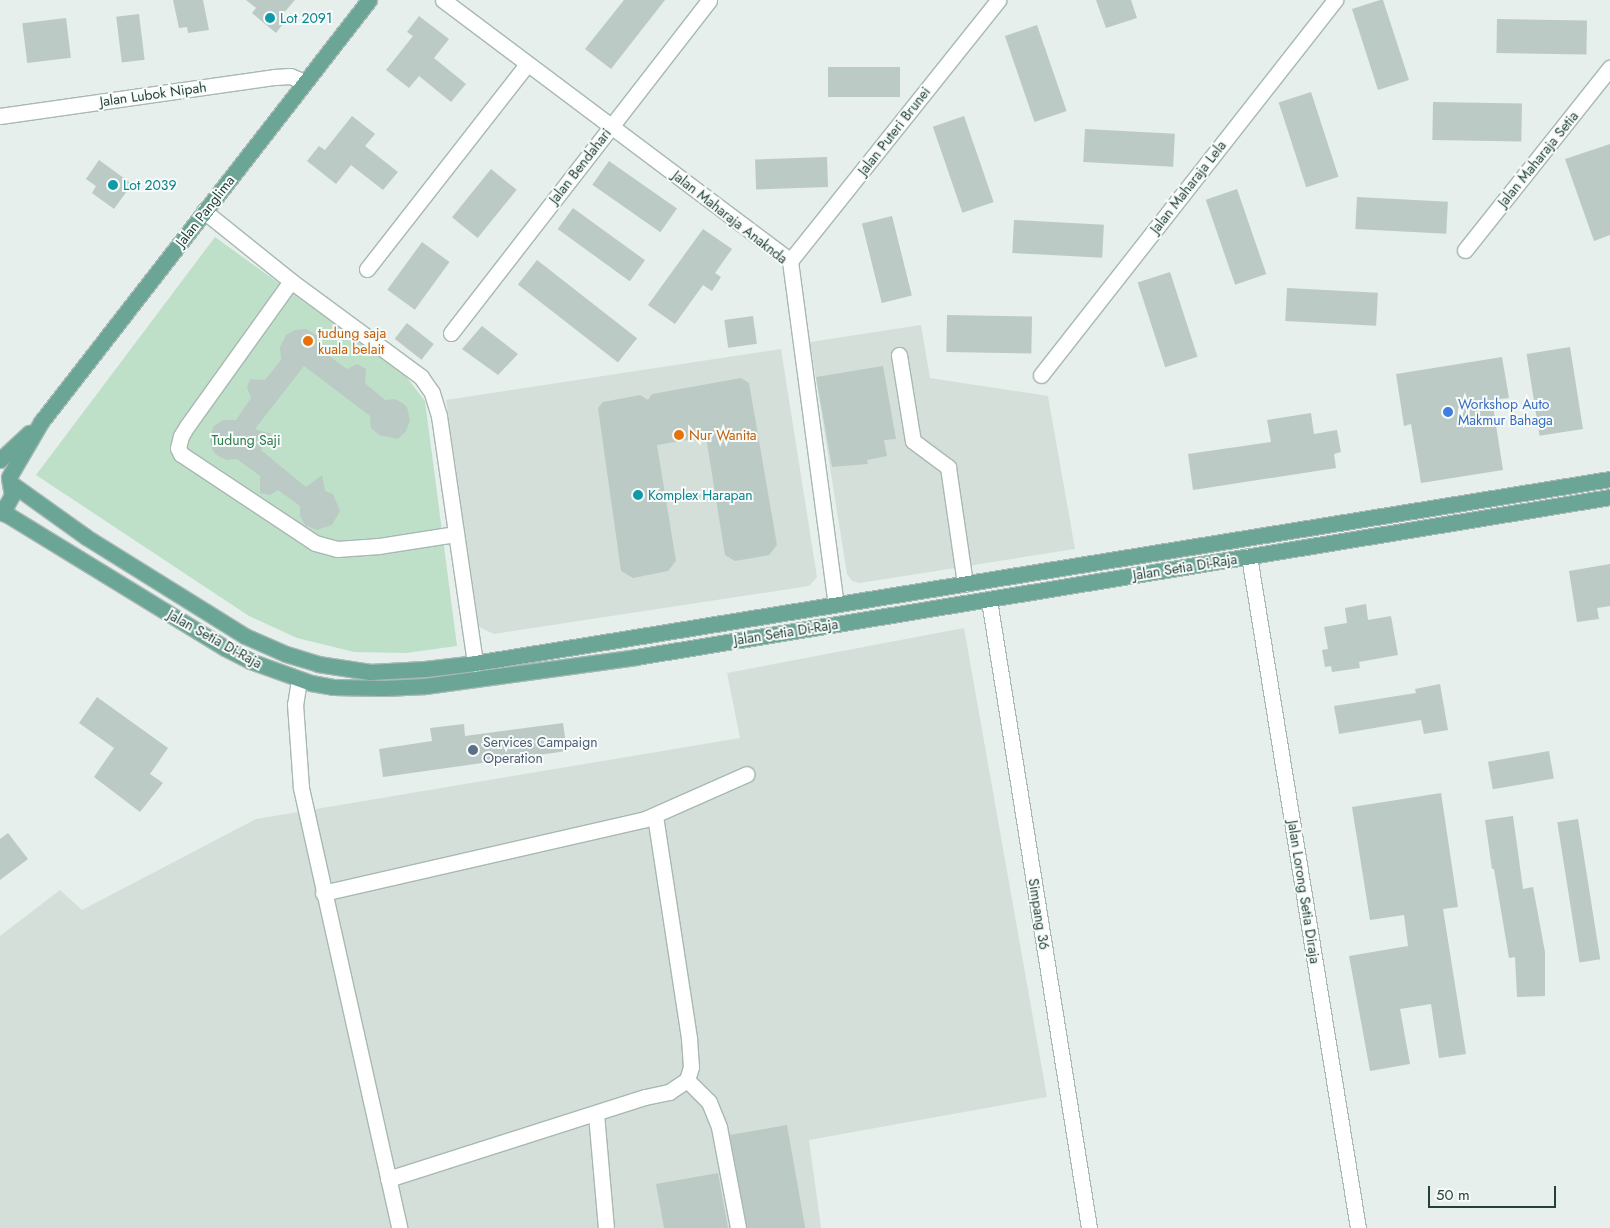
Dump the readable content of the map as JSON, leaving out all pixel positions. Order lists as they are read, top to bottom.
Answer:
{
  "streets": {
    "main road": ["Jalan Panglima", "Jalan Setia Di-Raja"],
    "street": [
      "Jalan Lubok Nipah",
      "Jalan Puteri Brunei",
      "Jalan Maharaja Setia",
      "Jalan Bendahari",
      "Jalan Maharaja Lela",
      "Jalan Maharaja Anaknda",
      "Jalan Lorong Setia Diraja",
      "Simpang 36"
    ]
  },
  "crossings": [
    ["Jalan Lubok Nipah", "Jalan Panglima"],
    ["Jalan Puteri Brunei", "Jalan Maharaja Anaknda"],
    ["Jalan Bendahari", "Jalan Maharaja Anaknda"],
    ["Jalan Panglima", "Jalan Setia Di-Raja"],
    ["Jalan Maharaja Anaknda", "Jalan Setia Di-Raja"],
    ["Jalan Setia Di-Raja", "Jalan Lorong Setia Diraja"],
    ["Jalan Setia Di-Raja", "Simpang 36"]
  ],
  "parks": ["Tudung Saji"],
  "places": [
    "Lot 2091",
    "Lot 2039",
    "tudung saja kuala belait",
    "Workshop Auto Makmur Bahaga",
    "Nur Wanita",
    "Komplex Harapan",
    "Services Campaign Operation"
  ],
  "scale_bar": "50 m"
}
